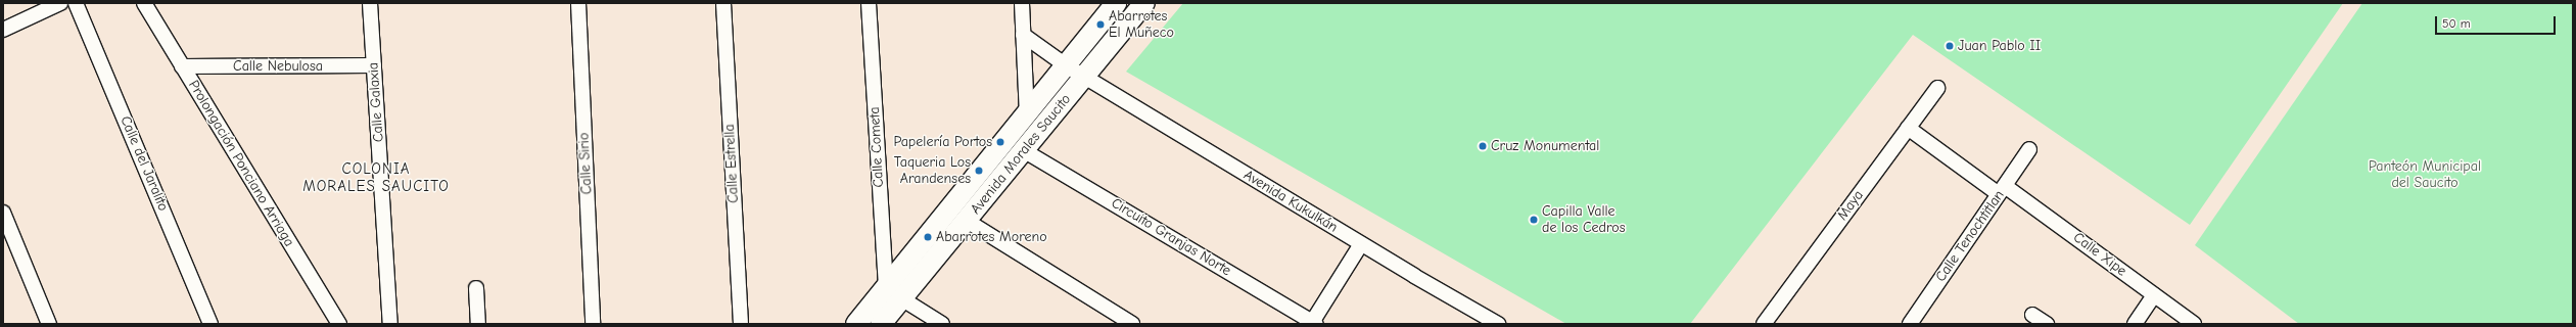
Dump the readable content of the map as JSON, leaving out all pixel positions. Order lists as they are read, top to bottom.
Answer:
{
  "streets": {
    "main road": ["Avenida Morales Saucito"],
    "street": [
      "Calle Nebulosa",
      "Calle Galaxia",
      "Calle Cometa",
      "Calle del Jaralito",
      "Prolongación Ponciano Arriaga",
      "Calle Sirio",
      "Calle Estrella",
      "Avenida Kukulkán",
      "Maya",
      "Calle Tenochtitlan",
      "Circuito Granjas Norte",
      "Calle Xipe"
    ]
  },
  "crossings": [
    ["Calle Nebulosa", "Calle Galaxia"],
    ["Calle Nebulosa", "Prolongación Ponciano Arriaga"],
    ["Calle Cometa", "Avenida Morales Saucito"],
    ["Avenida Morales Saucito", "Avenida Kukulkán"],
    ["Avenida Morales Saucito", "Circuito Granjas Norte"],
    ["Maya", "Calle Xipe"],
    ["Calle Tenochtitlan", "Calle Xipe"]
  ],
  "districts": ["COLONIA MORALES SAUCITO"],
  "parks": ["Panteón Municipal del Saucito"],
  "places": [
    "Abarrotes El Muñeco",
    "Juan Pablo II",
    "Papelería Portos",
    "Cruz Monumental",
    "Taqueria Los Arandenses",
    "Capilla Valle de los Cedros",
    "Abarrotes Moreno"
  ],
  "scale_bar": "50 m"
}
